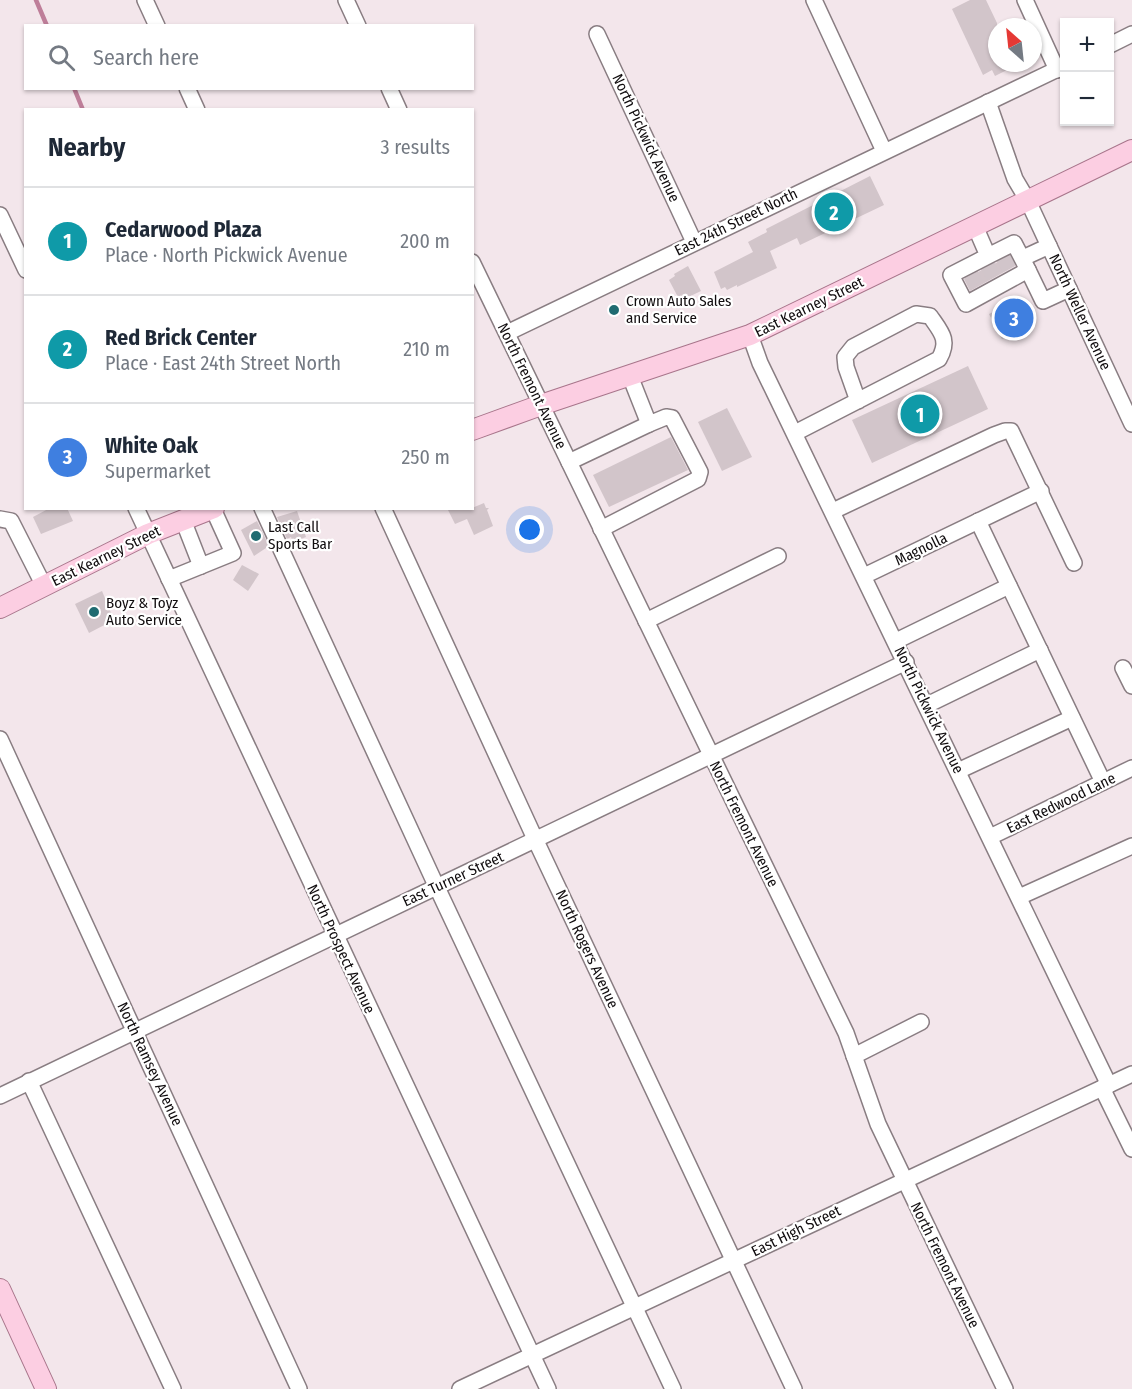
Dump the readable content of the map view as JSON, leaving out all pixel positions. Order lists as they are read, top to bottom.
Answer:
{
  "streets": {
    "main road": ["East Kearney Street"],
    "street": [
      "North Pickwick Avenue",
      "East 24th Street North",
      "North Weller Avenue",
      "North Fremont Avenue",
      "Magnolla",
      "East Redwood Lane",
      "East Turner Street",
      "North Prospect Avenue",
      "North Rogers Avenue",
      "North Ramsey Avenue",
      "East High Street"
    ]
  },
  "crossings": [
    ["North Pickwick Avenue", "East 24th Street North"],
    ["North Pickwick Avenue", "East Kearney Street"],
    ["North Pickwick Avenue", "Magnolla"],
    ["North Pickwick Avenue", "East Redwood Lane"],
    ["North Pickwick Avenue", "East Turner Street"],
    ["North Pickwick Avenue", "East High Street"],
    ["East 24th Street North", "North Weller Avenue"],
    ["East 24th Street North", "North Fremont Avenue"],
    ["East Kearney Street", "North Weller Avenue"],
    ["East Kearney Street", "North Fremont Avenue"],
    ["East Kearney Street", "North Prospect Avenue"],
    ["North Fremont Avenue", "East Turner Street"],
    ["North Fremont Avenue", "East High Street"],
    ["East Turner Street", "North Prospect Avenue"],
    ["East Turner Street", "North Rogers Avenue"],
    ["East Turner Street", "North Ramsey Avenue"],
    ["North Prospect Avenue", "East High Street"],
    ["North Rogers Avenue", "East High Street"]
  ],
  "places": ["Crown Auto Sales and Service", "Last Call Sports Bar", "Boyz & Toyz Auto Service"],
  "north": "top left",
  "page": {
    "map_buttons": ["+", "−"],
    "search": "Search here",
    "heading": ["Nearby", "3 results"],
    "list": [
      {
        "mark": "1",
        "name": "Cedarwood Plaza",
        "note": "Place · North Pickwick Avenue",
        "value": "200 m"
      },
      {
        "mark": "2",
        "name": "Red Brick Center",
        "note": "Place · East 24th Street North",
        "value": "210 m"
      },
      {
        "mark": "3",
        "name": "White Oak",
        "note": "Supermarket",
        "value": "250 m"
      }
    ],
    "pins": ["2", "3", "1"]
  }
}
